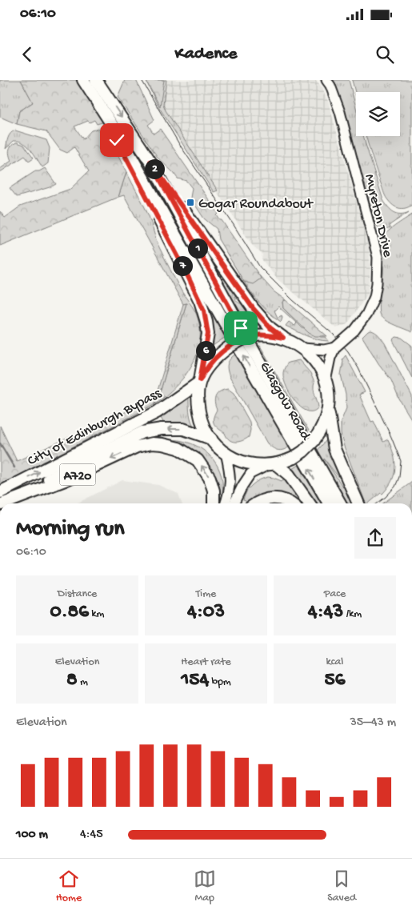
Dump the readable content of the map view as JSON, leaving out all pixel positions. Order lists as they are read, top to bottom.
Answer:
{
  "streets": {
    "main road": ["Glasgow Road", "City of Edinburgh Bypass", "A720"],
    "street": ["Myreton Drive"]
  },
  "crossings": [
    ["Myreton Drive", "City of Edinburgh Bypass"]
  ],
  "places": {
    "transit": ["Gogar Roundabout"]
  },
  "page": {
    "status": "06:10",
    "header": "Kadence",
    "pins": [
      "2",
      "1",
      "7",
      "6"
    ],
    "heading": ["Morning run", "06:10"],
    "stats": [
      ["Distance", "0.86 km"],
      ["Time", "4:03"],
      ["Pace", "4:43 /km"],
      ["Elevation", "8 m"],
      ["Heart rate", "154 bpm"],
      ["kcal", "56"]
    ],
    "chart": ["Elevation", "35–43 m"],
    "list": [
      {
        "name": "100 m",
        "note": "4:45"
      }
    ],
    "tabs": ["Home", "Map", "Saved"]
  }
}
